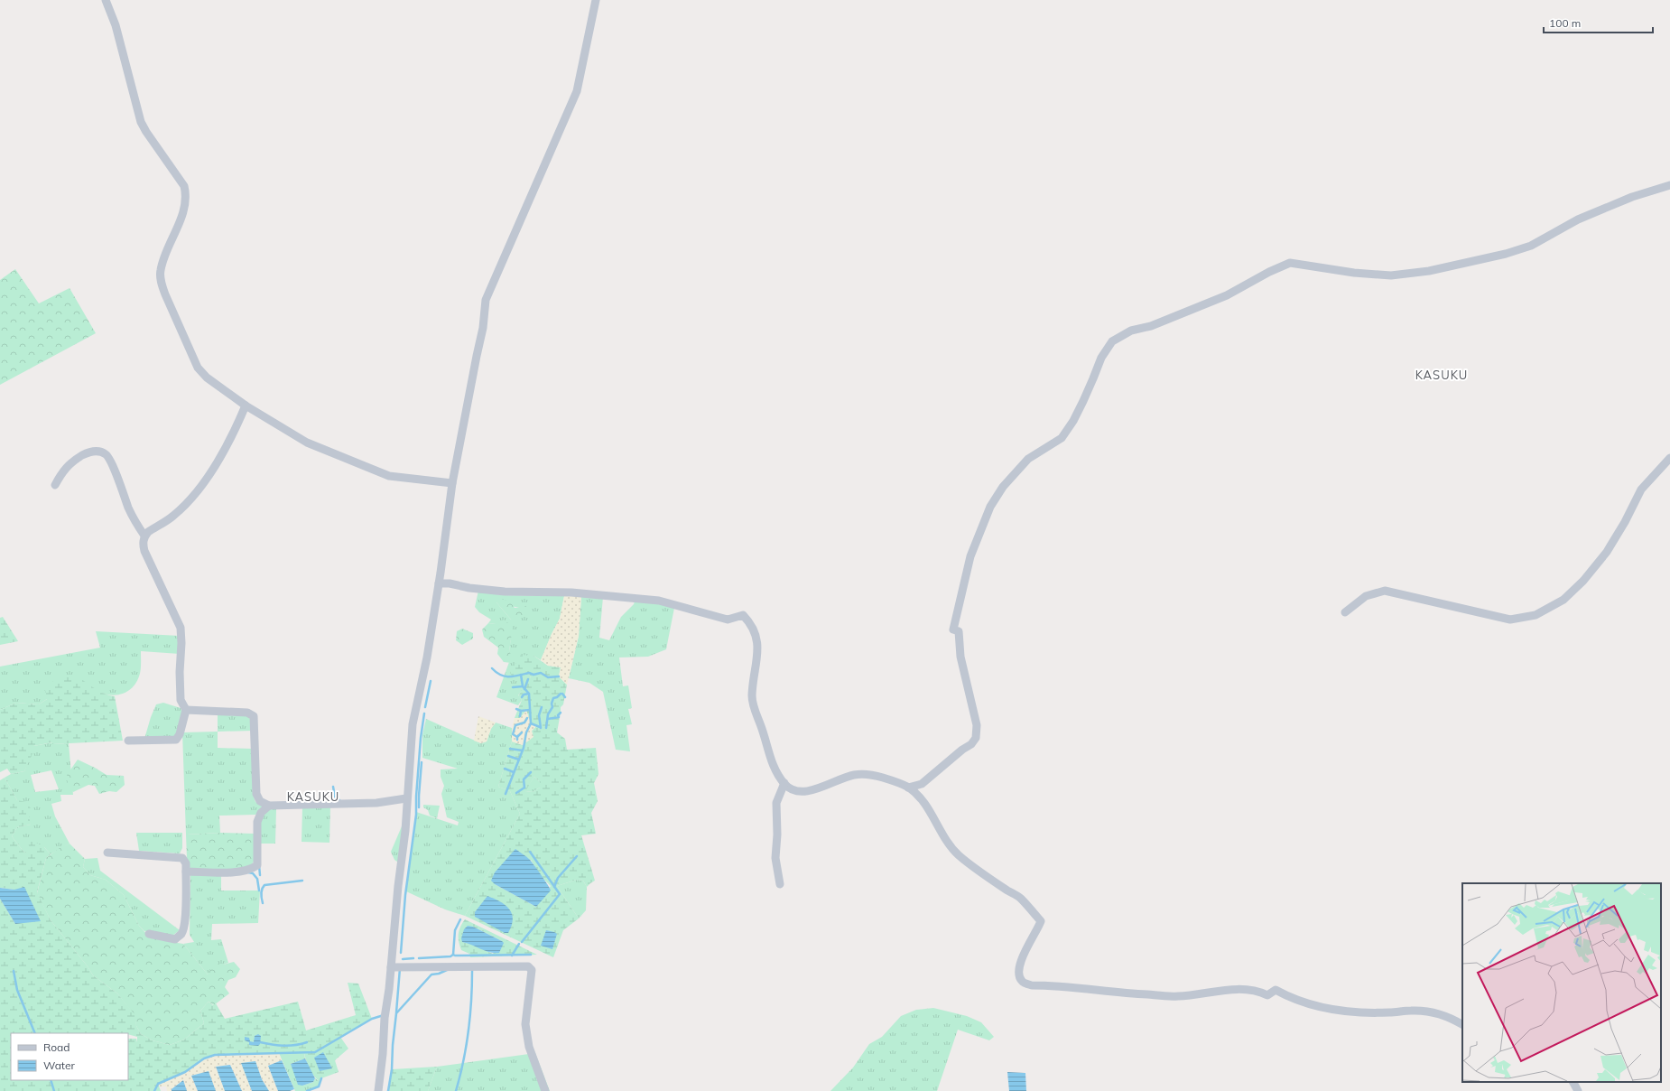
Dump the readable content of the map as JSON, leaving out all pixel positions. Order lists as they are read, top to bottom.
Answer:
{
  "districts": ["KASUKU", "KASUKU"],
  "legend": ["Road", "Water"],
  "scale_bar": "100 m"
}
